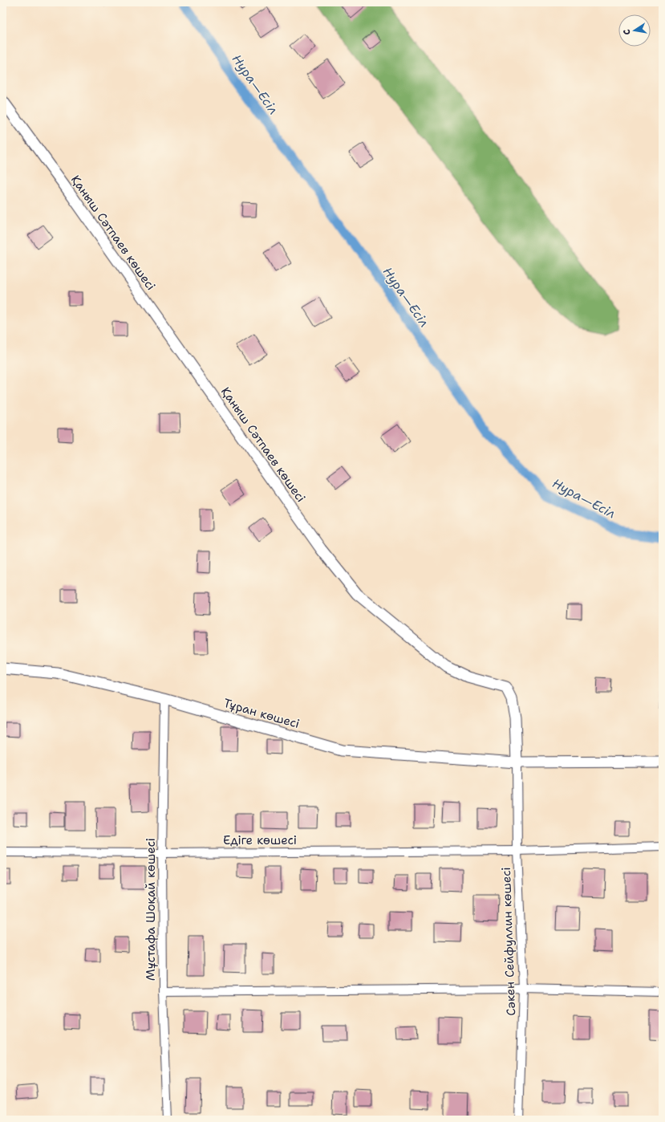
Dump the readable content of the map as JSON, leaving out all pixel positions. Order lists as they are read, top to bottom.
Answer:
{
  "streets": {
    "street": [
      "Қаныш Сәтпаев көшесі",
      "Тұран көшесі",
      "Едіге көшесі",
      "Мұстафа Шоқай көшесі",
      "Сәкен Сейфуллин көшесі"
    ]
  },
  "crossings": [
    ["Қаныш Сәтпаев көшесі", "Тұран көшесі"],
    ["Қаныш Сәтпаев көшесі", "Сәкен Сейфуллин көшесі"],
    ["Тұран көшесі", "Мұстафа Шоқай көшесі"],
    ["Тұран көшесі", "Сәкен Сейфуллин көшесі"],
    ["Едіге көшесі", "Мұстафа Шоқай көшесі"],
    ["Едіге көшесі", "Сәкен Сейфуллин көшесі"]
  ],
  "water": ["Нура—Есіл"],
  "north": "left"
}
